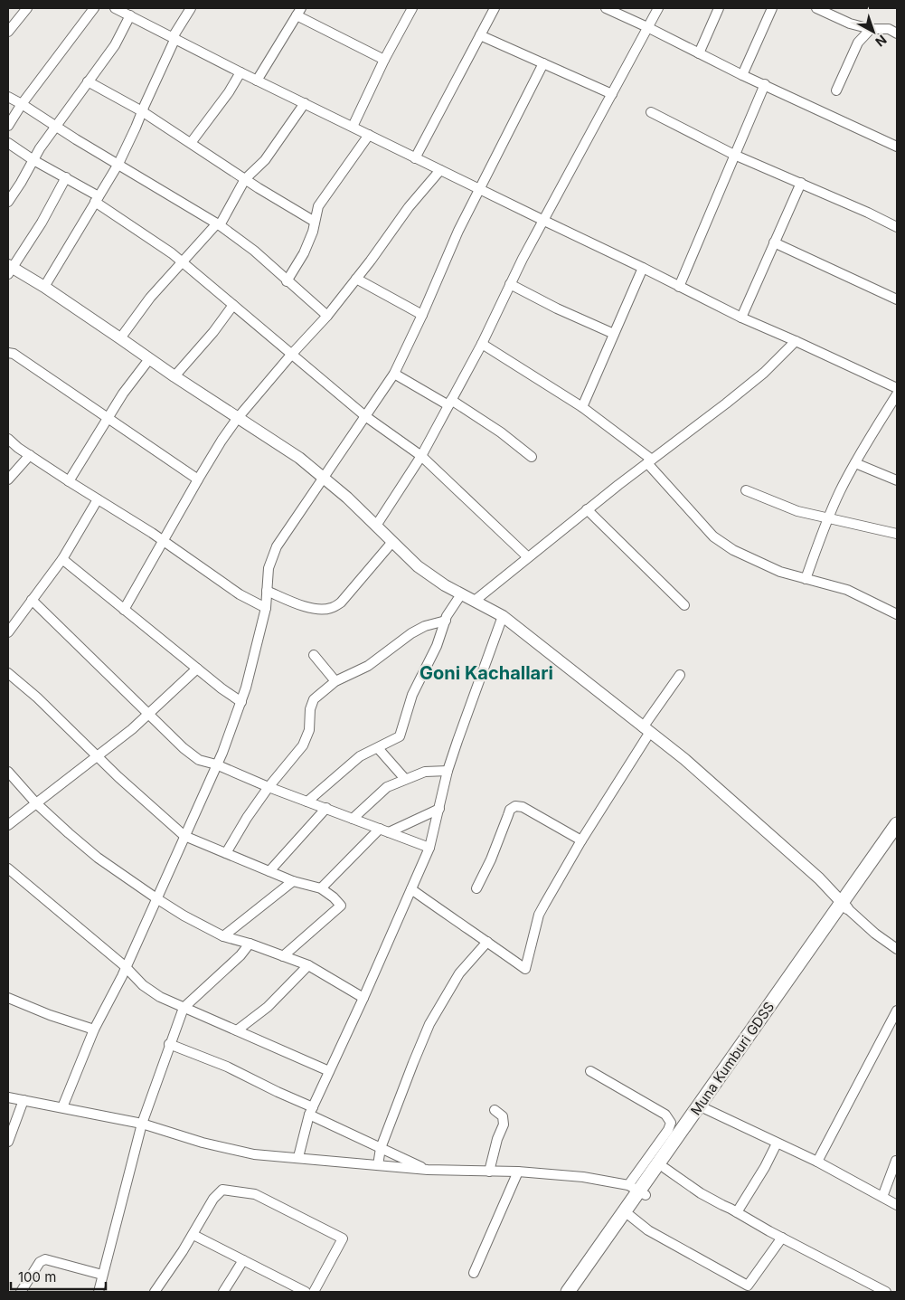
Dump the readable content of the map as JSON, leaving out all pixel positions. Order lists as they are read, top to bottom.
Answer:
{
  "streets": {
    "highway": ["Muna Kumburi GDSS"]
  },
  "districts": ["Goni Kachallari"],
  "scale_bar": "100 m",
  "north": "bottom right"
}
